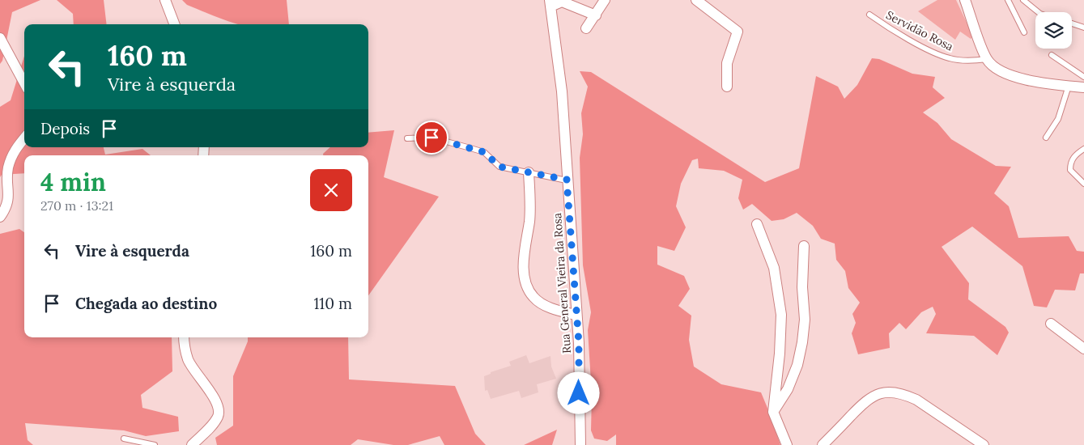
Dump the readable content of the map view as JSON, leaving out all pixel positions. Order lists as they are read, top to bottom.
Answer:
{
  "streets": {
    "street": ["Rua General Vieira da Rosa"],
    "lane": ["Servidão Rosa"]
  },
  "page": {
    "turn": ["160 m", "Vire à esquerda"],
    "then": "Depois",
    "heading": ["4 min", "270 m · 13:21"],
    "list": [
      {
        "name": "Vire à esquerda",
        "value": "160 m"
      },
      {
        "name": "Chegada ao destino",
        "value": "110 m"
      }
    ]
  }
}
